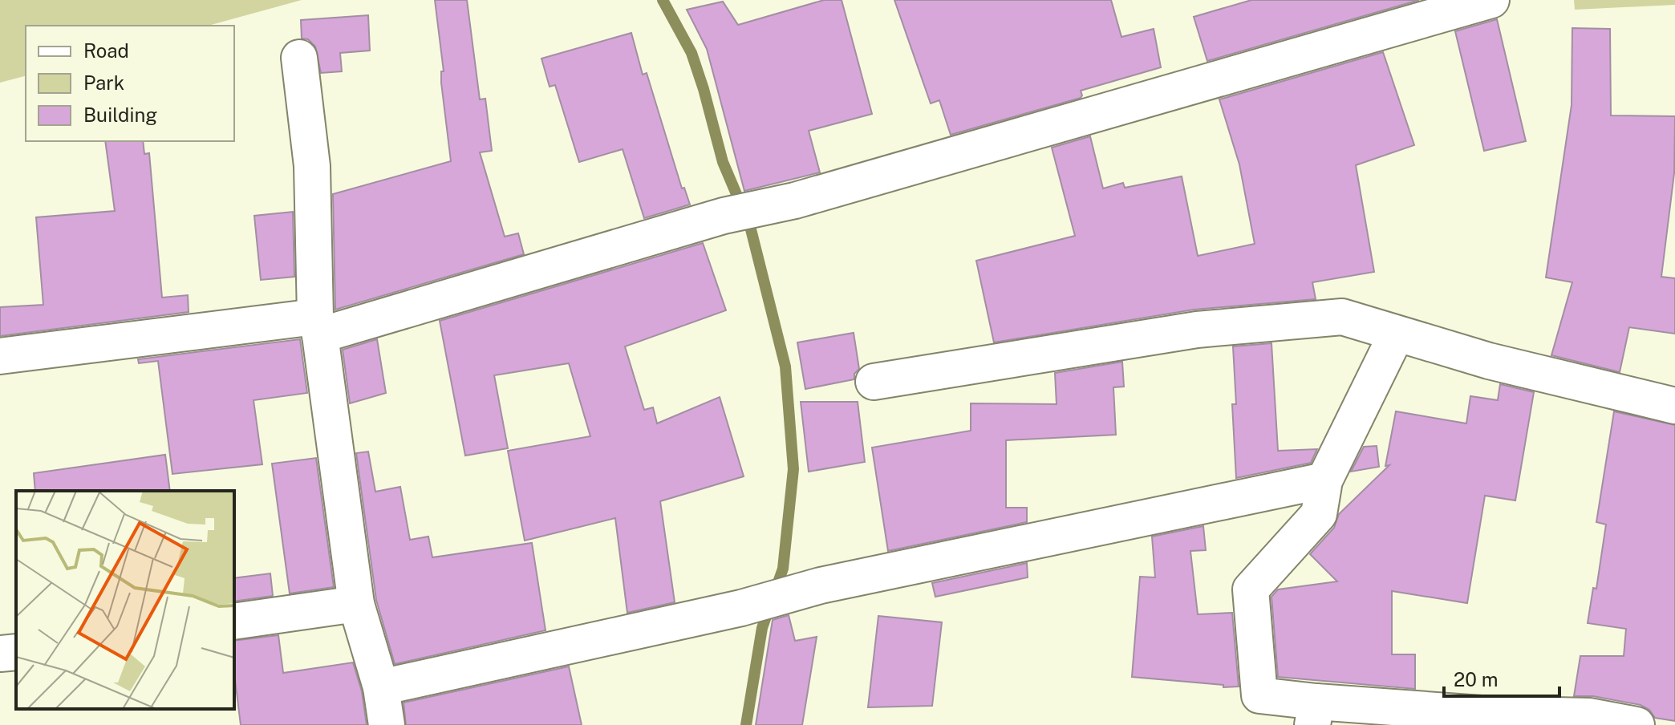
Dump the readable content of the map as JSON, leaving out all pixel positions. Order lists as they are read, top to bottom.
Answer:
{
  "legend": ["Road", "Park", "Building"],
  "scale_bar": "20 m"
}
